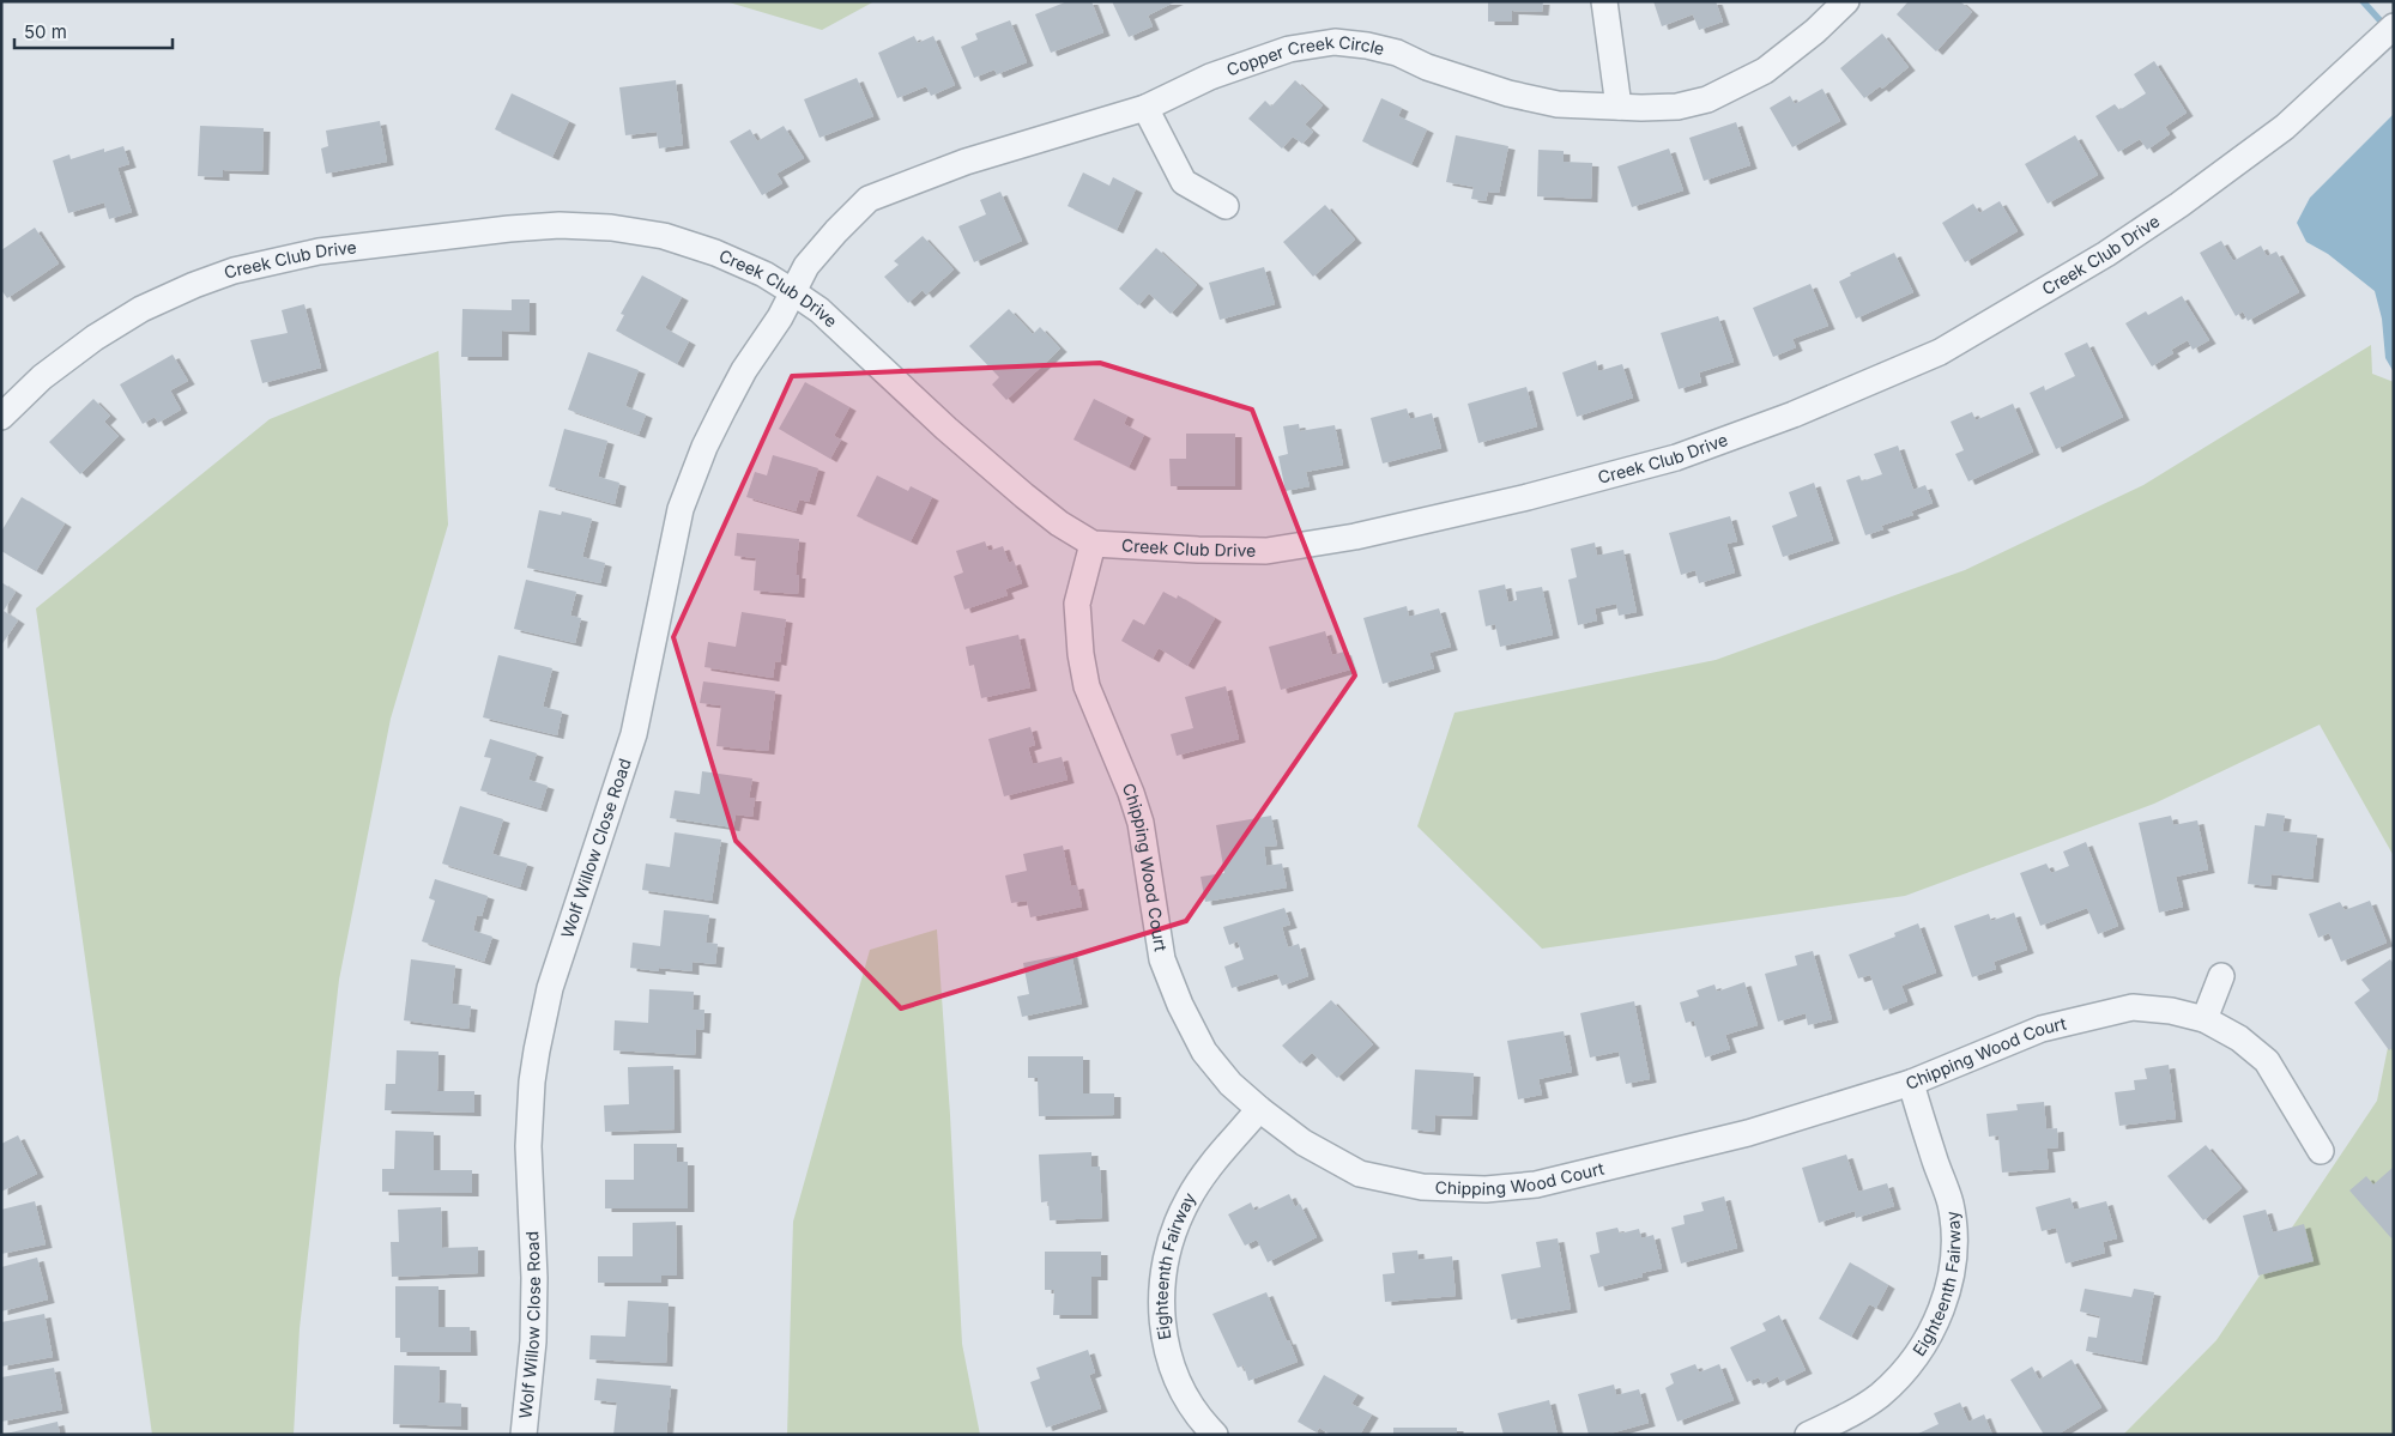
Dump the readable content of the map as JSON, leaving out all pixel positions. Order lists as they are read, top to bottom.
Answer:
{
  "streets": {
    "street": [
      "Copper Creek Circle",
      "Creek Club Drive",
      "Wolf Willow Close Road",
      "Chipping Wood Court",
      "Eighteenth Fairway"
    ]
  },
  "crossings": [
    ["Copper Creek Circle", "Creek Club Drive"],
    ["Copper Creek Circle", "Wolf Willow Close Road"],
    ["Creek Club Drive", "Wolf Willow Close Road"],
    ["Creek Club Drive", "Chipping Wood Court"],
    ["Chipping Wood Court", "Eighteenth Fairway"]
  ],
  "scale_bar": "50 m"
}
